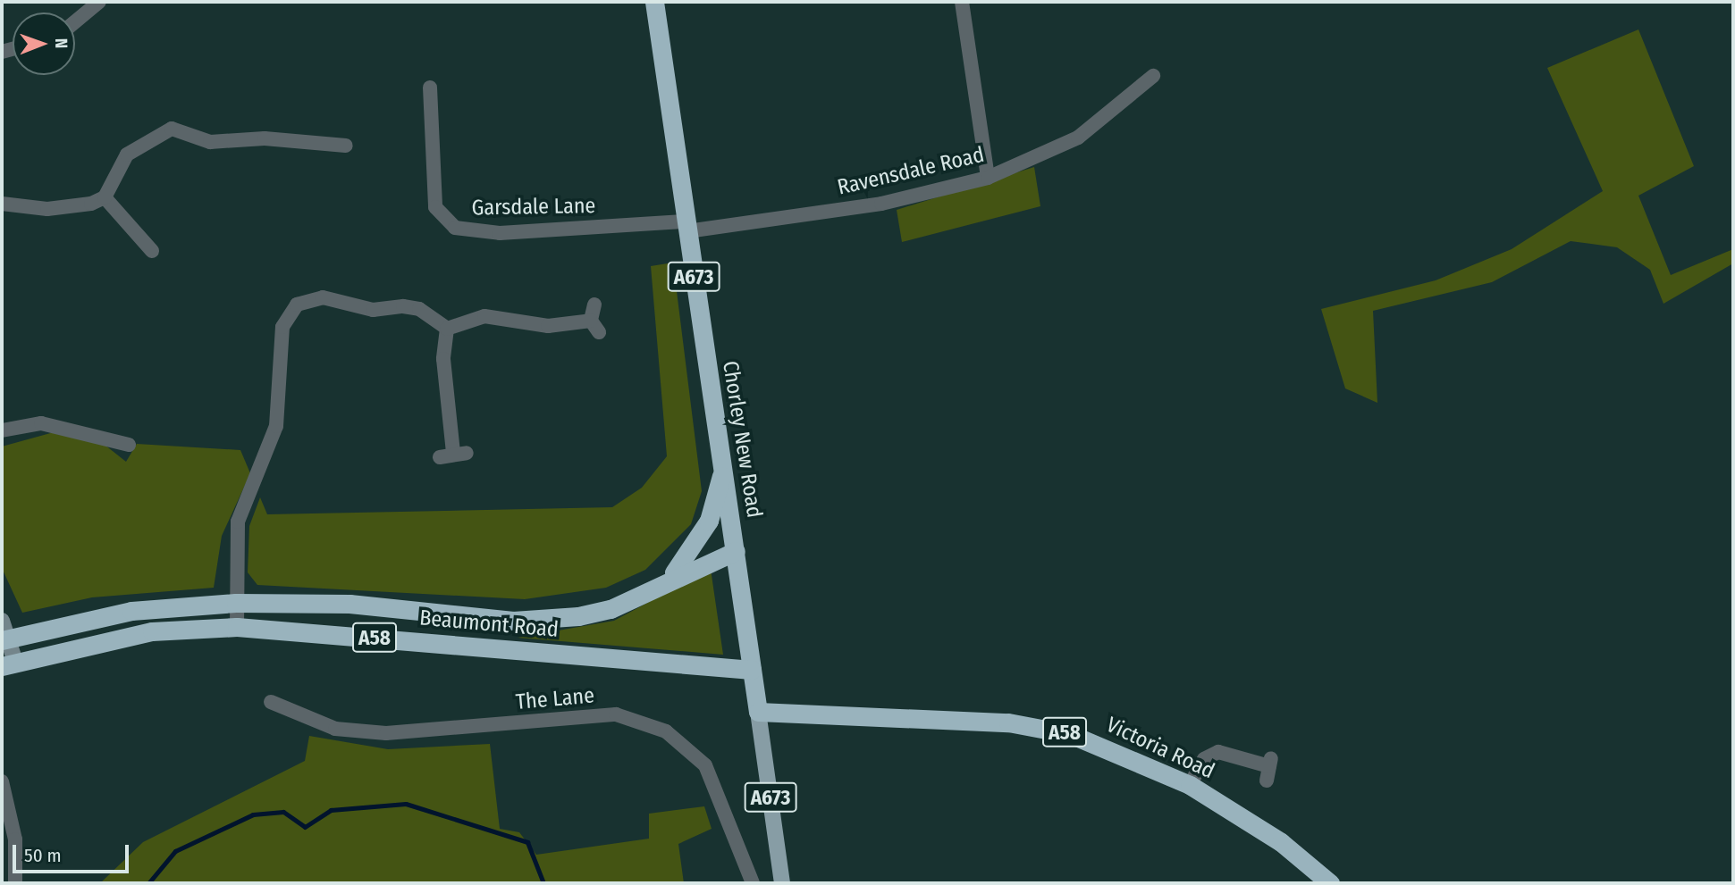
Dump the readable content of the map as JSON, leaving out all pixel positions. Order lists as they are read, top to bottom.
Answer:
{
  "streets": {
    "highway": [
      "A673",
      "Chorley New Road",
      "Beaumont Road",
      "A58",
      "Victoria Road"
    ],
    "street": ["Ravensdale Road", "Garsdale Lane", "The Lane"]
  },
  "crossings": [
    ["Ravensdale Road", "Garsdale Lane"],
    ["Ravensdale Road", "Chorley New Road"],
    ["Garsdale Lane", "Chorley New Road"],
    ["Chorley New Road", "Beaumont Road"],
    ["Chorley New Road", "A58"],
    ["Chorley New Road", "Victoria Road"],
    ["Beaumont Road", "A58"]
  ],
  "scale_bar": "50 m",
  "north": "right"
}
